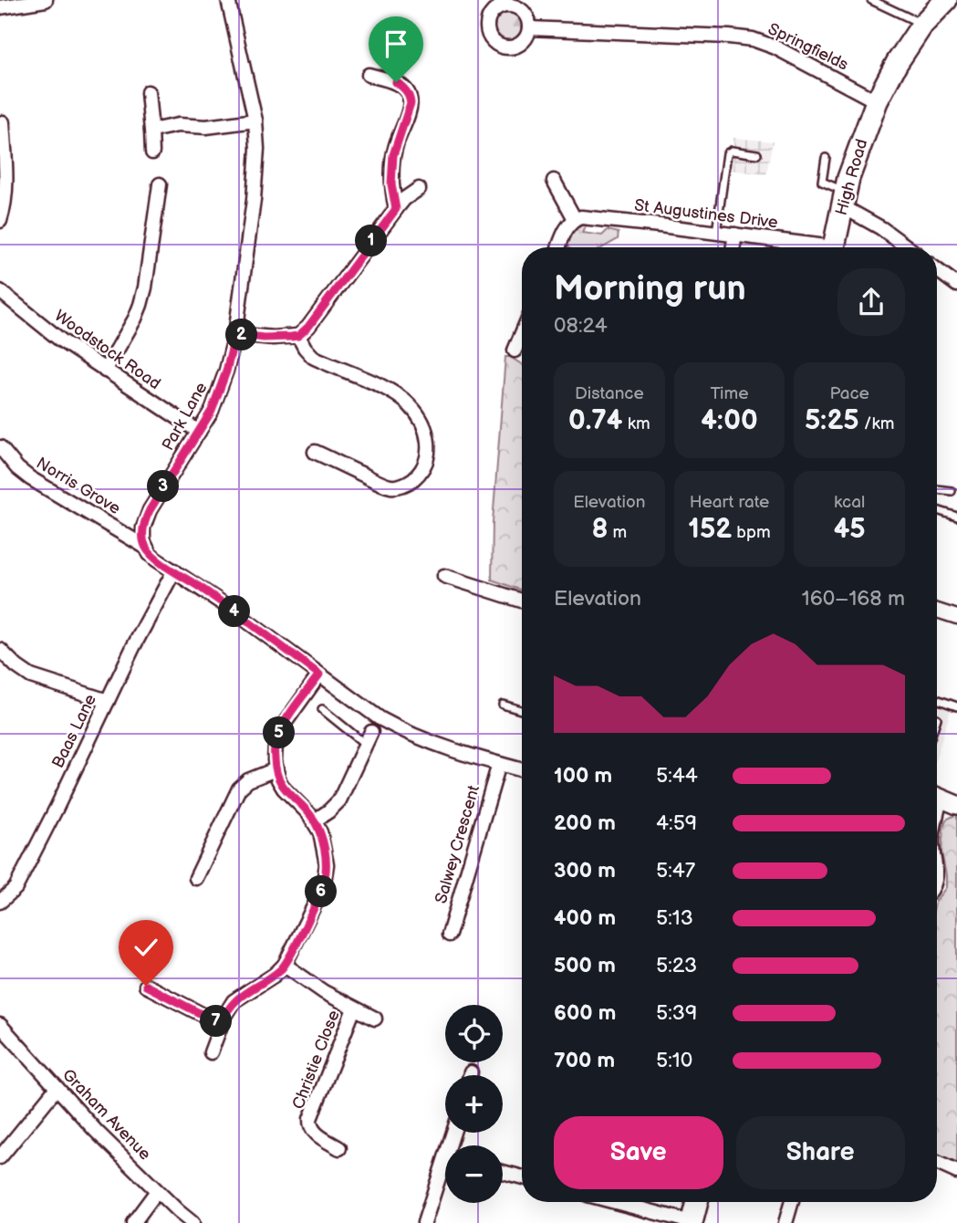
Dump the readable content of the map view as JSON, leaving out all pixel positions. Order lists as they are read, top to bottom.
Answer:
{
  "streets": {
    "main road": ["High Road"],
    "street": [
      "Springfields",
      "St Augustines Drive",
      "Woodstock Road",
      "Park Lane",
      "Norris Grove",
      "Baas Lane",
      "Salwey Crescent",
      "Christie Close",
      "Graham Avenue"
    ]
  },
  "crossings": [
    ["Springfields", "High Road"],
    ["Woodstock Road", "Park Lane"],
    ["Park Lane", "Norris Grove"]
  ],
  "page": {
    "pins": [
      "1",
      "2",
      "3",
      "4",
      "5",
      "6",
      "7"
    ],
    "heading": ["Morning run", "08:24"],
    "stats": [
      ["Distance", "0.74 km"],
      ["Time", "4:00"],
      ["Pace", "5:25 /km"],
      ["Elevation", "8 m"],
      ["Heart rate", "152 bpm"],
      ["kcal", "45"]
    ],
    "chart": ["Elevation", "160–168 m"],
    "list": [
      {
        "name": "100 m",
        "note": "5:44"
      },
      {
        "name": "200 m",
        "note": "4:59"
      },
      {
        "name": "300 m",
        "note": "5:47"
      },
      {
        "name": "400 m",
        "note": "5:13"
      },
      {
        "name": "500 m",
        "note": "5:23"
      },
      {
        "name": "600 m",
        "note": "5:39"
      },
      {
        "name": "700 m",
        "note": "5:10"
      }
    ],
    "map_buttons": ["+", "−"],
    "buttons": ["Save", "Share"]
  }
}
